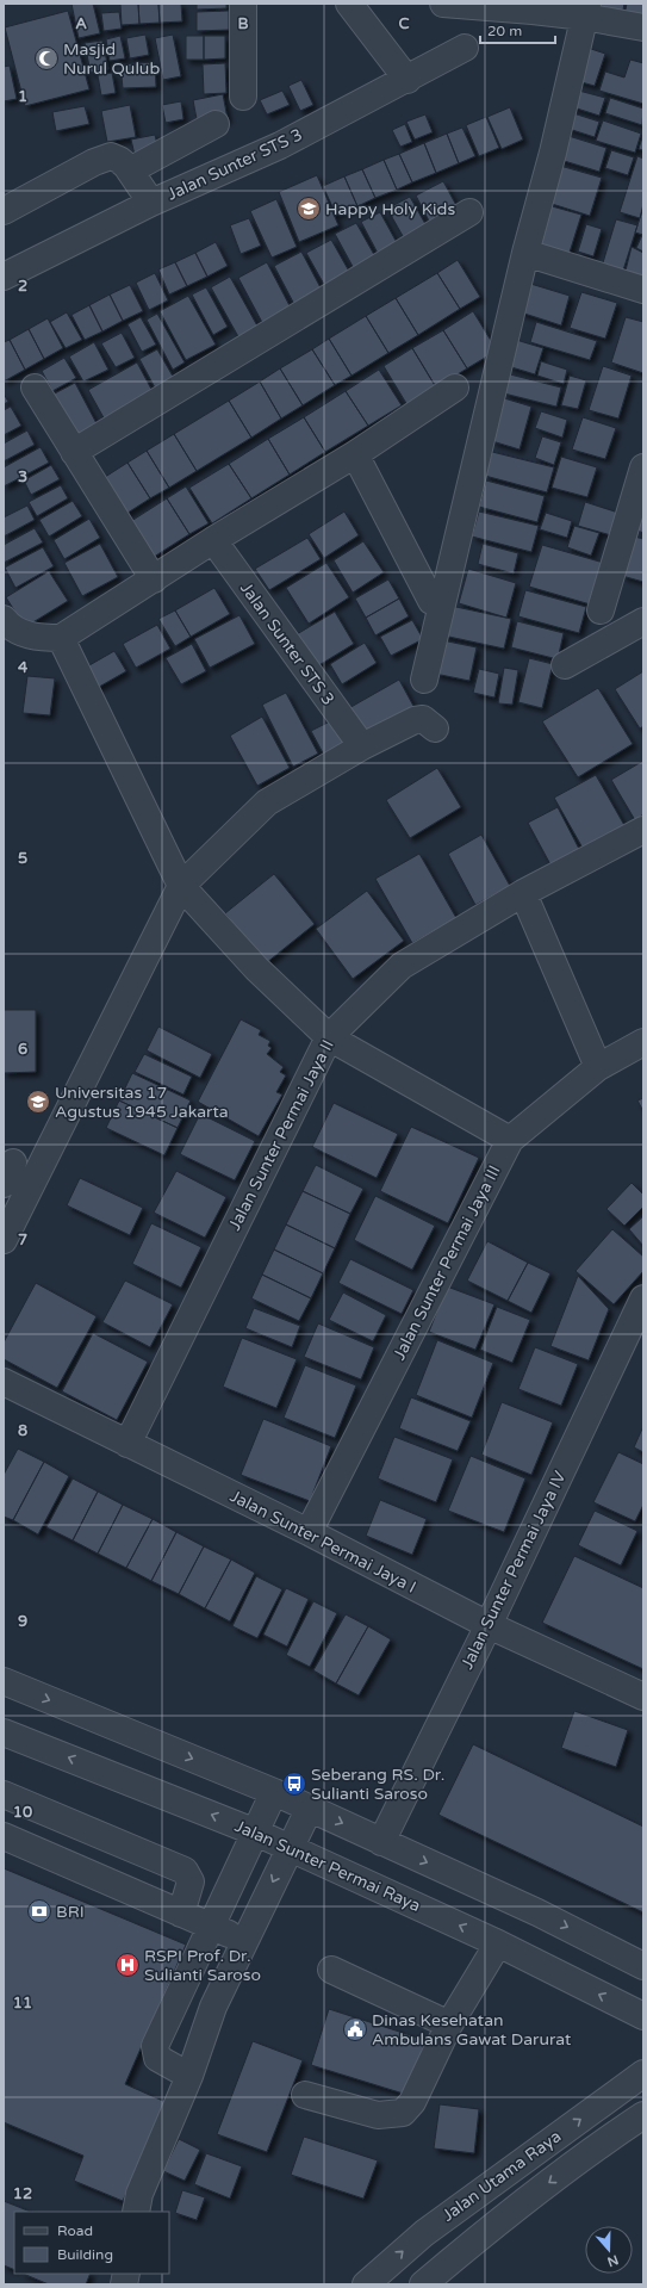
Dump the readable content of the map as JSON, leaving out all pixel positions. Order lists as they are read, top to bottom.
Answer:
{
  "streets": {
    "street": [
      "Jalan Sunter STS 3",
      "Jalan Sunter Permai Jaya II",
      "Jalan Sunter Permai Jaya III",
      "Jalan Sunter Permai Jaya I",
      "Jalan Sunter Permai Jaya IV",
      "Jalan Sunter Permai Raya",
      "Jalan Utama Raya"
    ]
  },
  "crossings": [
    ["Jalan Sunter Permai Jaya II", "Jalan Sunter Permai Jaya I"],
    ["Jalan Sunter Permai Jaya III", "Jalan Sunter Permai Jaya I"],
    ["Jalan Sunter Permai Jaya I", "Jalan Sunter Permai Jaya IV"]
  ],
  "places": {
    "mosque": ["Masjid Nurul Qulub"],
    "school or university": ["Happy Holy Kids", "Universitas 17 Agustus 1945 Jakarta"],
    "bus stop": ["Seberang RS. Dr. Sulianti Saroso"],
    "bank": ["BRI"],
    "hospital": ["RSPI Prof. Dr. Sulianti Saroso"],
    "public building": ["Dinas Kesehatan Ambulans Gawat Darurat"]
  },
  "legend": ["Road", "Building"],
  "scale_bar": "20 m",
  "north": "bottom",
  "grid": {
    "columns": ["A", "B", "C"],
    "rows": [
      "1",
      "2",
      "3",
      "4",
      "5",
      "6",
      "7",
      "8",
      "9",
      "10",
      "11",
      "12"
    ]
  }
}
